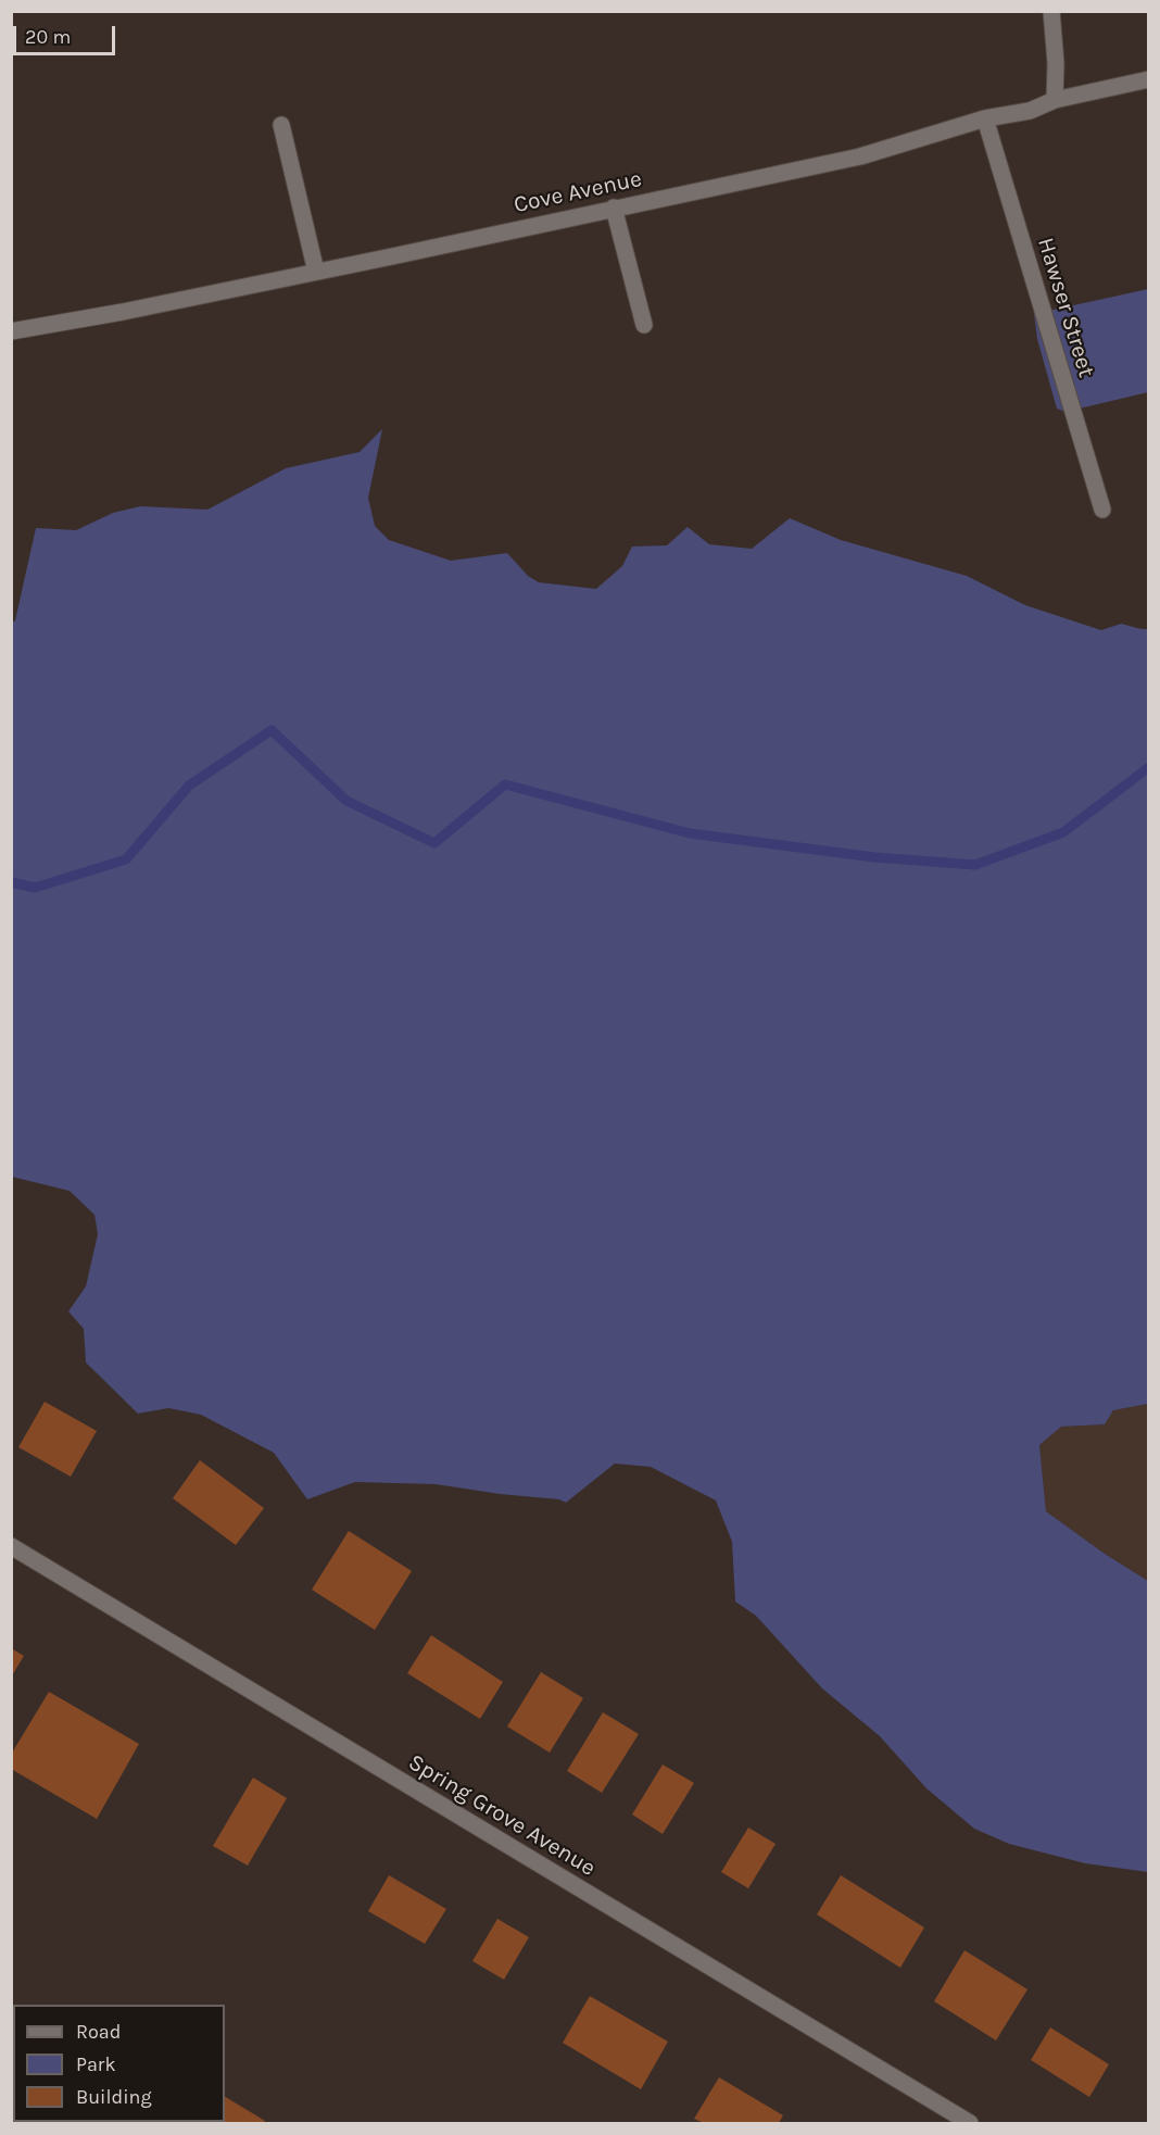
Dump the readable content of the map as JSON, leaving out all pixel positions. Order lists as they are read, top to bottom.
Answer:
{
  "streets": {
    "street": ["Cove Avenue", "Hawser Street", "Spring Grove Avenue"]
  },
  "crossings": [
    ["Cove Avenue", "Hawser Street"]
  ],
  "legend": ["Road", "Park", "Building"],
  "scale_bar": "20 m"
}
